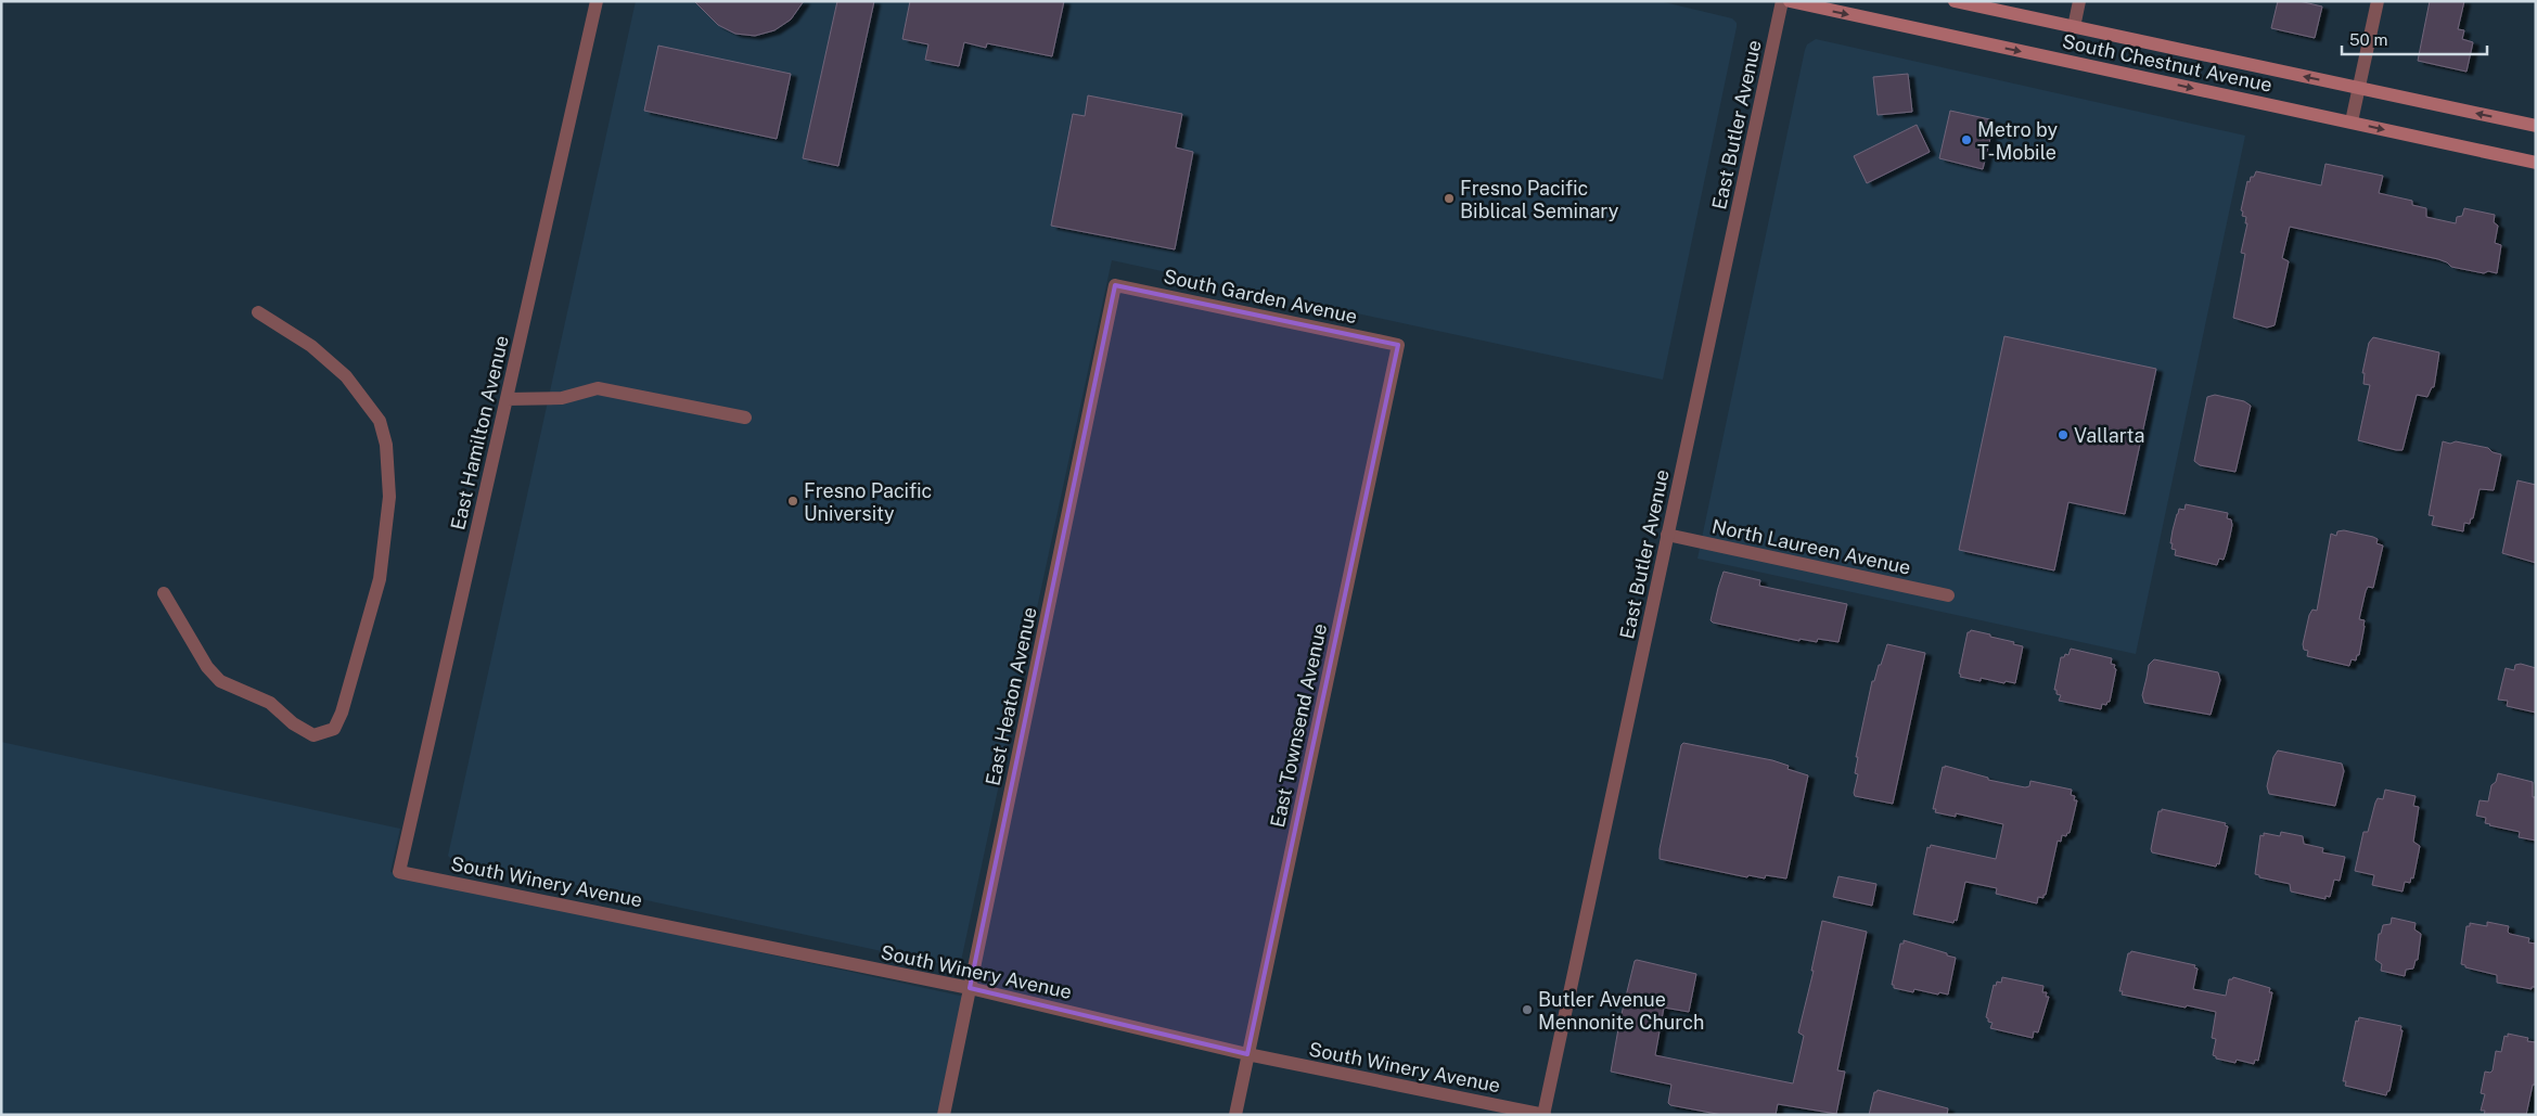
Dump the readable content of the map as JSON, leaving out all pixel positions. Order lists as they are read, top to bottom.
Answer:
{
  "streets": {
    "main road": ["South Chestnut Avenue"],
    "street": [
      "East Butler Avenue",
      "South Garden Avenue",
      "East Hamilton Avenue",
      "North Laureen Avenue",
      "East Heaton Avenue",
      "East Townsend Avenue",
      "South Winery Avenue"
    ]
  },
  "crossings": [
    ["East Butler Avenue", "North Laureen Avenue"],
    ["East Butler Avenue", "South Winery Avenue"],
    ["South Garden Avenue", "East Heaton Avenue"],
    ["South Garden Avenue", "East Townsend Avenue"],
    ["East Hamilton Avenue", "South Winery Avenue"],
    ["East Heaton Avenue", "South Winery Avenue"],
    ["East Townsend Avenue", "South Winery Avenue"]
  ],
  "places": [
    "Metro by T-Mobile",
    "Fresno Pacific Biblical Seminary",
    "Vallarta",
    "Fresno Pacific University",
    "Butler Avenue Mennonite Church"
  ],
  "scale_bar": "50 m"
}
